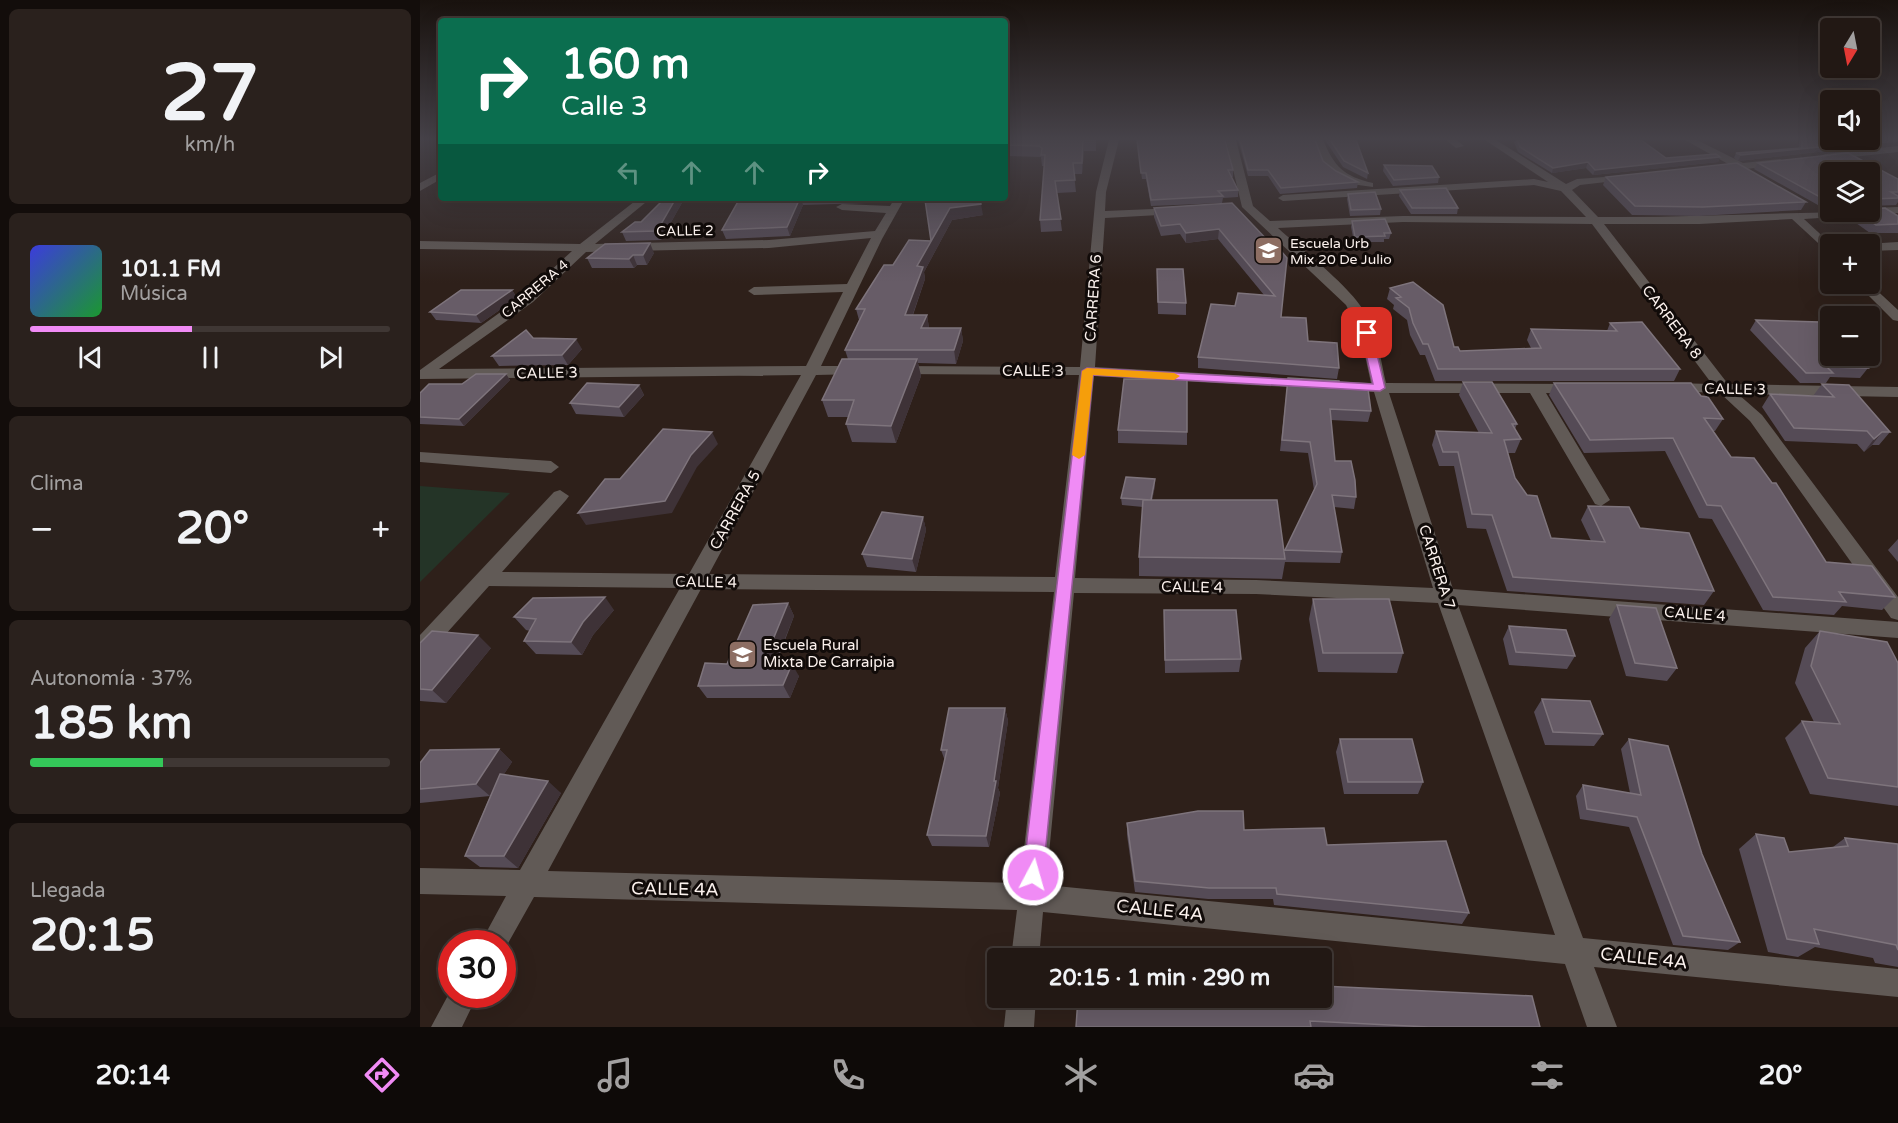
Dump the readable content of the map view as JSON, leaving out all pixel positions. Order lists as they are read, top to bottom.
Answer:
{
  "streets": {
    "street": [
      "CALLE 2",
      "CARRERA 4",
      "CARRERA 6",
      "CARRERA 8",
      "CALLE 3",
      "CARRERA 5",
      "CARRERA 7",
      "CALLE 4",
      "CALLE 4A"
    ]
  },
  "crossings": [
    ["CALLE 2", "CARRERA 4"],
    ["CALLE 2", "CARRERA 5"],
    ["CARRERA 4", "CALLE 3"],
    ["CARRERA 6", "CALLE 3"],
    ["CARRERA 6", "CALLE 4"],
    ["CARRERA 6", "CALLE 4A"],
    ["CARRERA 8", "CALLE 3"],
    ["CALLE 3", "CARRERA 5"],
    ["CALLE 3", "CARRERA 7"],
    ["CARRERA 5", "CALLE 4"],
    ["CARRERA 5", "CALLE 4A"],
    ["CARRERA 7", "CALLE 4"],
    ["CARRERA 7", "CALLE 4A"]
  ],
  "places": {
    "school or university": ["Escuela Urb Mix 20 De Julio", "Escuela Rural Mixta De Carraipia"]
  },
  "north": "bottom",
  "page": {
    "tile": [
      ["27", "km/h"],
      "Clima",
      ["Autonomía · 37%", "185 km"],
      ["Llegada", "20:15"]
    ],
    "map_buttons": ["+", "−"],
    "turn": ["160 m", "Calle 3"],
    "song": ["101.1 FM", "Música"],
    "heat": ["−", "20°", "+"],
    "limit": "30",
    "trip": "20:15 · 1 min · 290 m",
    "tabs": ["20:14", "20°"]
  }
}
